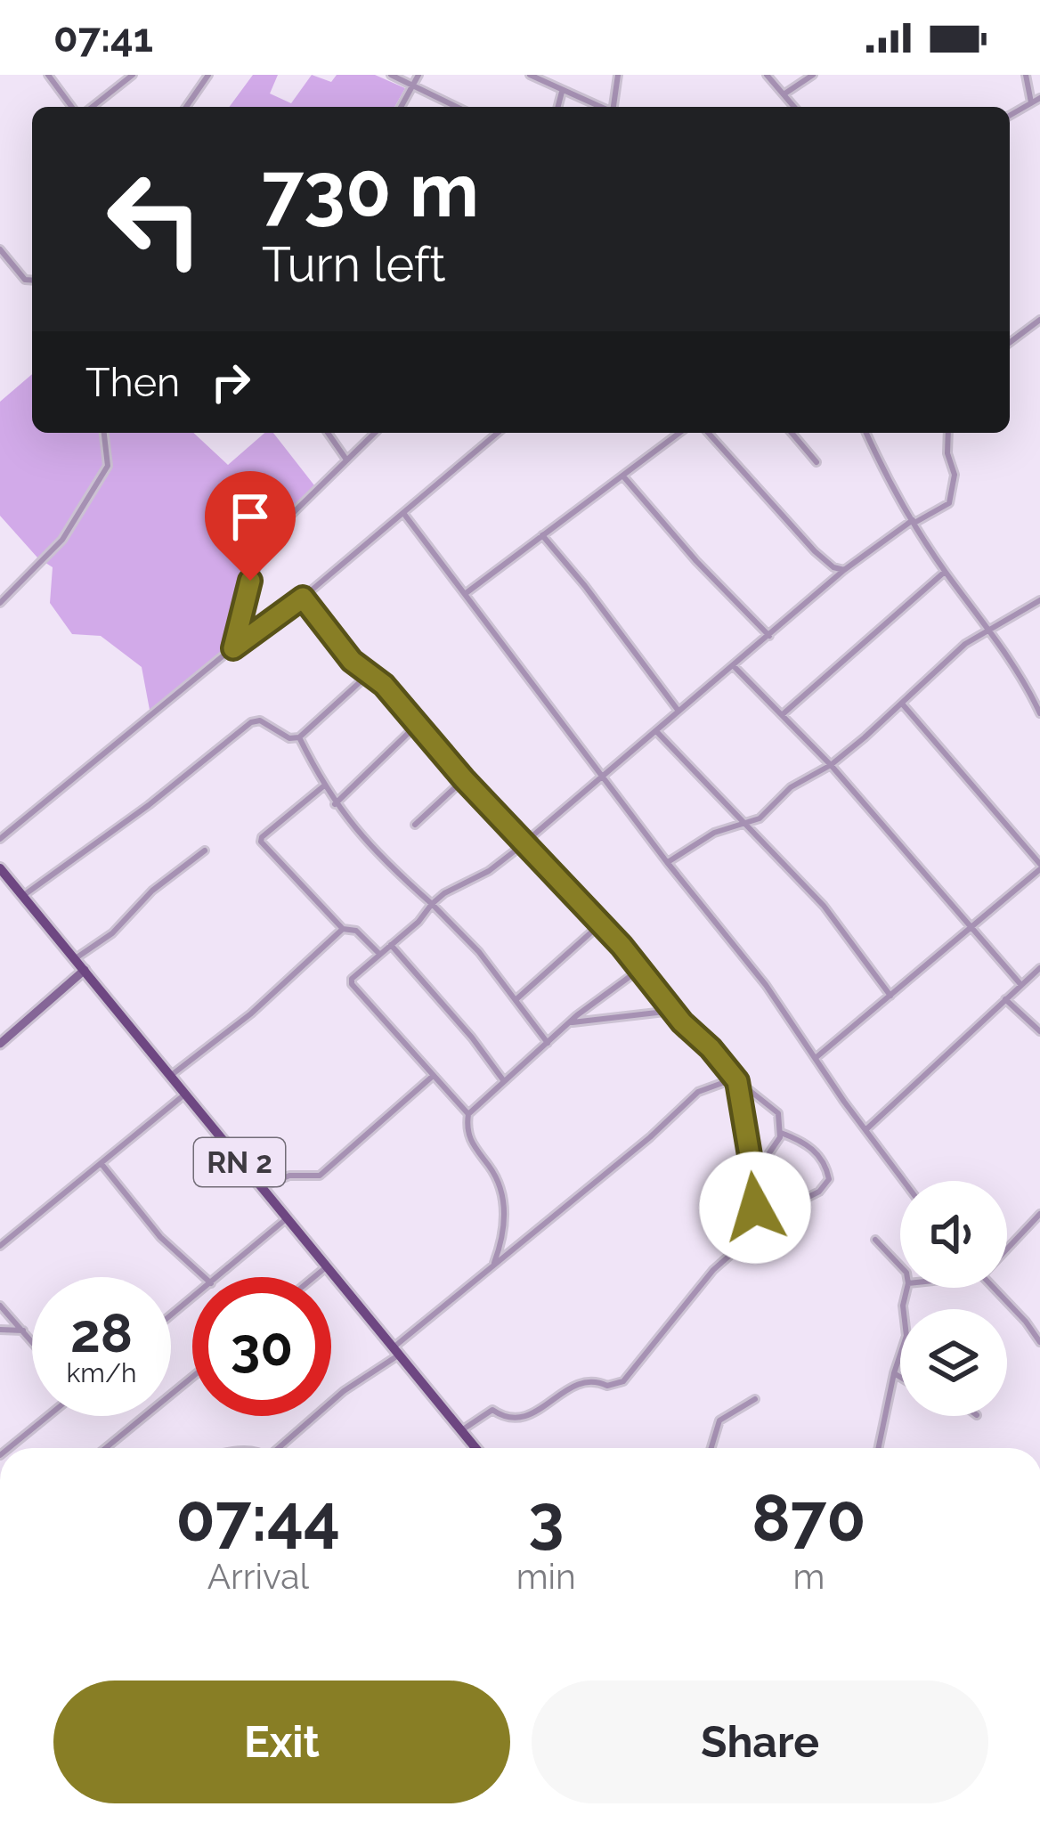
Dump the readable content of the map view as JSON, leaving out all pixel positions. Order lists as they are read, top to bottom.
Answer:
{
  "streets": {
    "main road": ["RN 2"]
  },
  "page": {
    "status": "07:41",
    "turn": ["730 m", "Turn left"],
    "then": "Then",
    "speed": "28 km/h",
    "limit": "30",
    "eta": [
      "07:44",
      "Arrival",
      "3",
      "min",
      "870",
      "m"
    ],
    "buttons": ["Exit", "Share"]
  }
}
